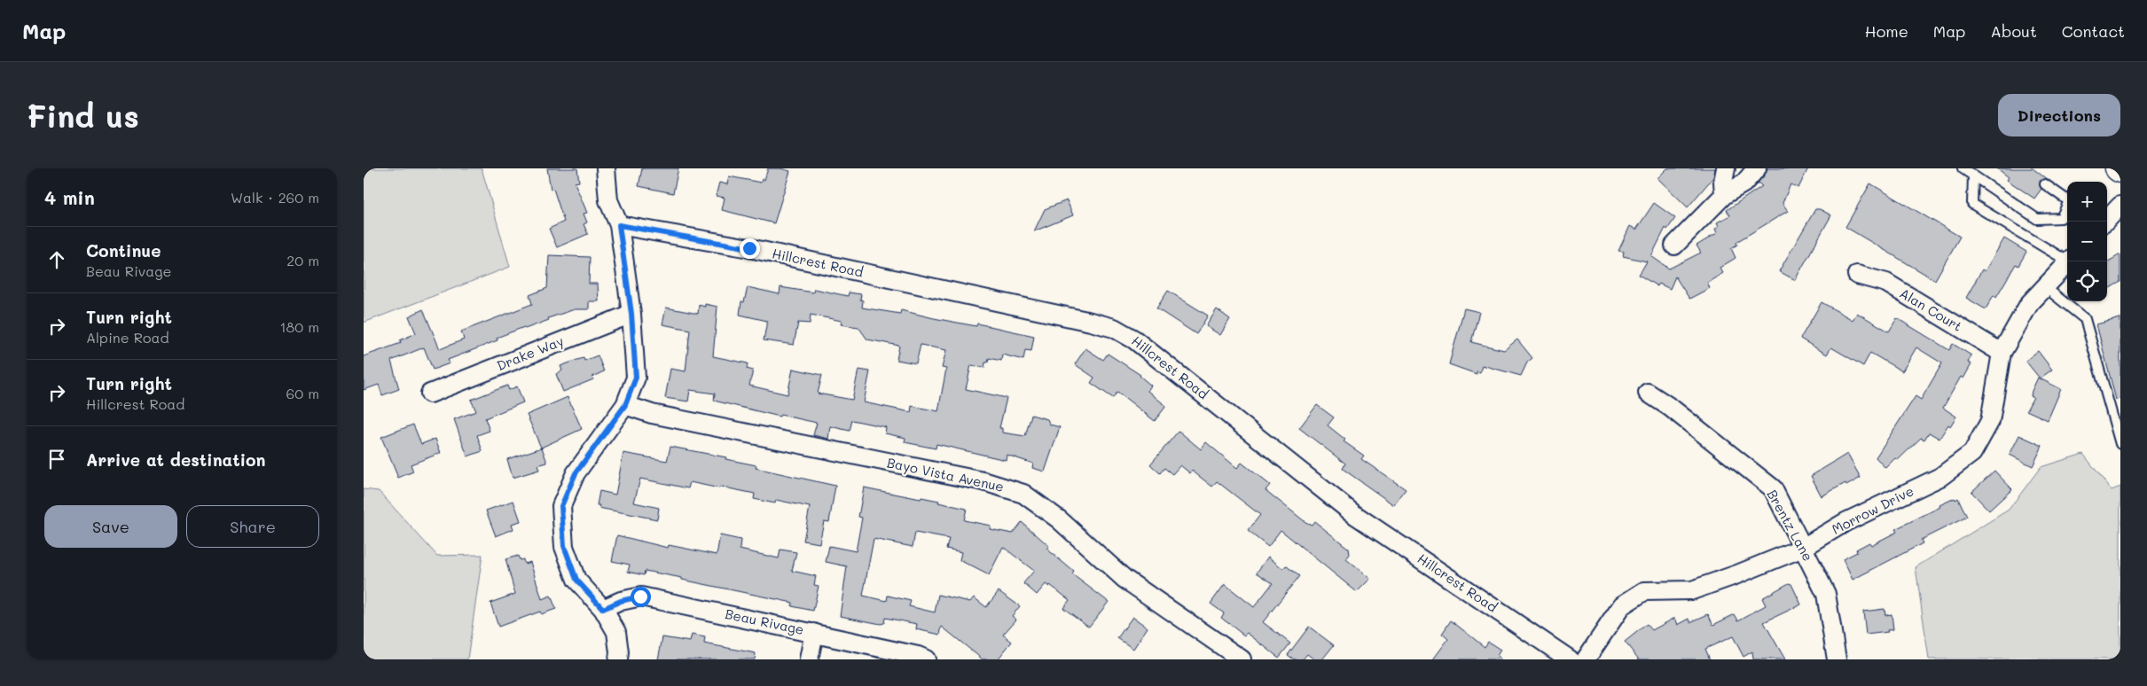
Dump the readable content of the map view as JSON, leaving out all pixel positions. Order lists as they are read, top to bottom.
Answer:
{
  "streets": {
    "street": [
      "Hillcrest Road",
      "Alan Court",
      "Drake Way",
      "Bayo Vista Avenue",
      "Morrow Drive",
      "Brentz Lane",
      "Beau Rivage"
    ]
  },
  "crossings": [
    ["Alan Court", "Morrow Drive"],
    ["Morrow Drive", "Brentz Lane"]
  ],
  "page": {
    "header": "Map",
    "nav": [
      "Home",
      "Map",
      "About",
      "Contact"
    ],
    "buttons": [
      "Directions",
      ["Save", "Share"]
    ],
    "title": "Find us",
    "heading": ["4 min", "Walk · 260 m"],
    "map_buttons": ["+", "−"],
    "list": [
      ["Continue", "Beau Rivage", "20 m"],
      ["Turn right", "Alpine Road", "180 m"],
      ["Turn right", "Hillcrest Road", "60 m"],
      "Arrive at destination"
    ]
  }
}
